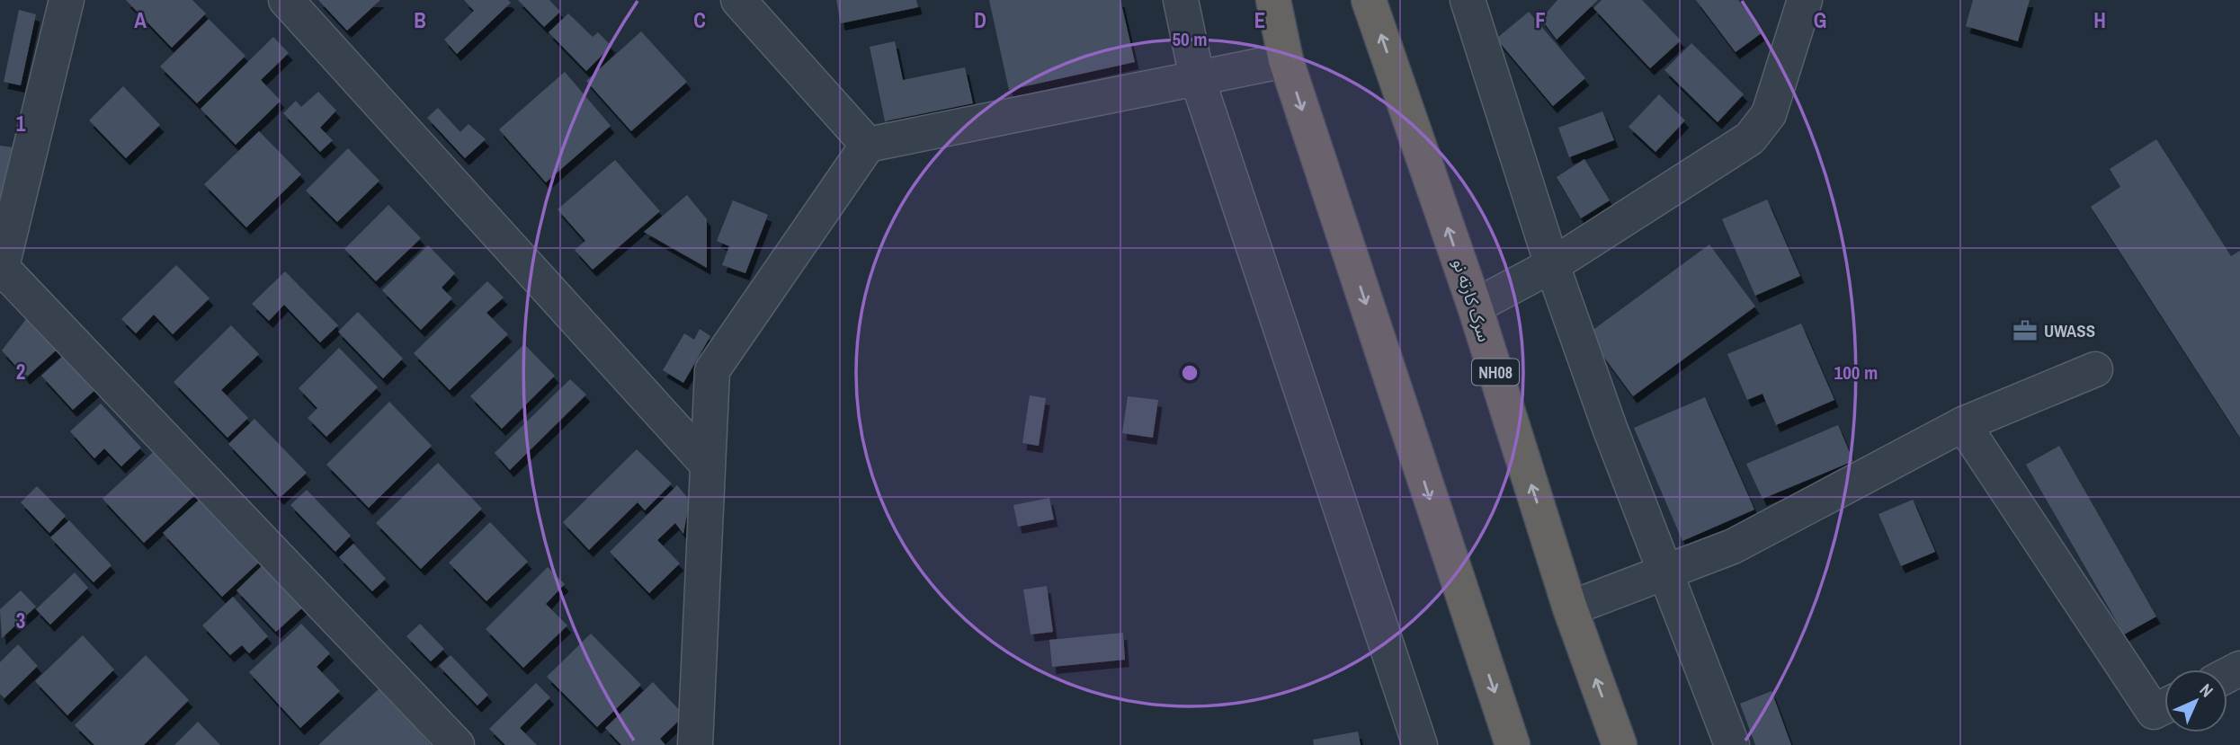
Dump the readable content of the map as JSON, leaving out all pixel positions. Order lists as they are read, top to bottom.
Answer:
{
  "streets": {
    "highway": ["سرک کارته نو", "NH08"]
  },
  "places": {
    "office": ["UWASS"]
  },
  "north": "top right",
  "grid": {
    "columns": [
      "A",
      "B",
      "C",
      "D",
      "E",
      "F",
      "G",
      "H"
    ],
    "rows": ["1", "2", "3"]
  },
  "rings": ["50 m", "100 m"]
}
